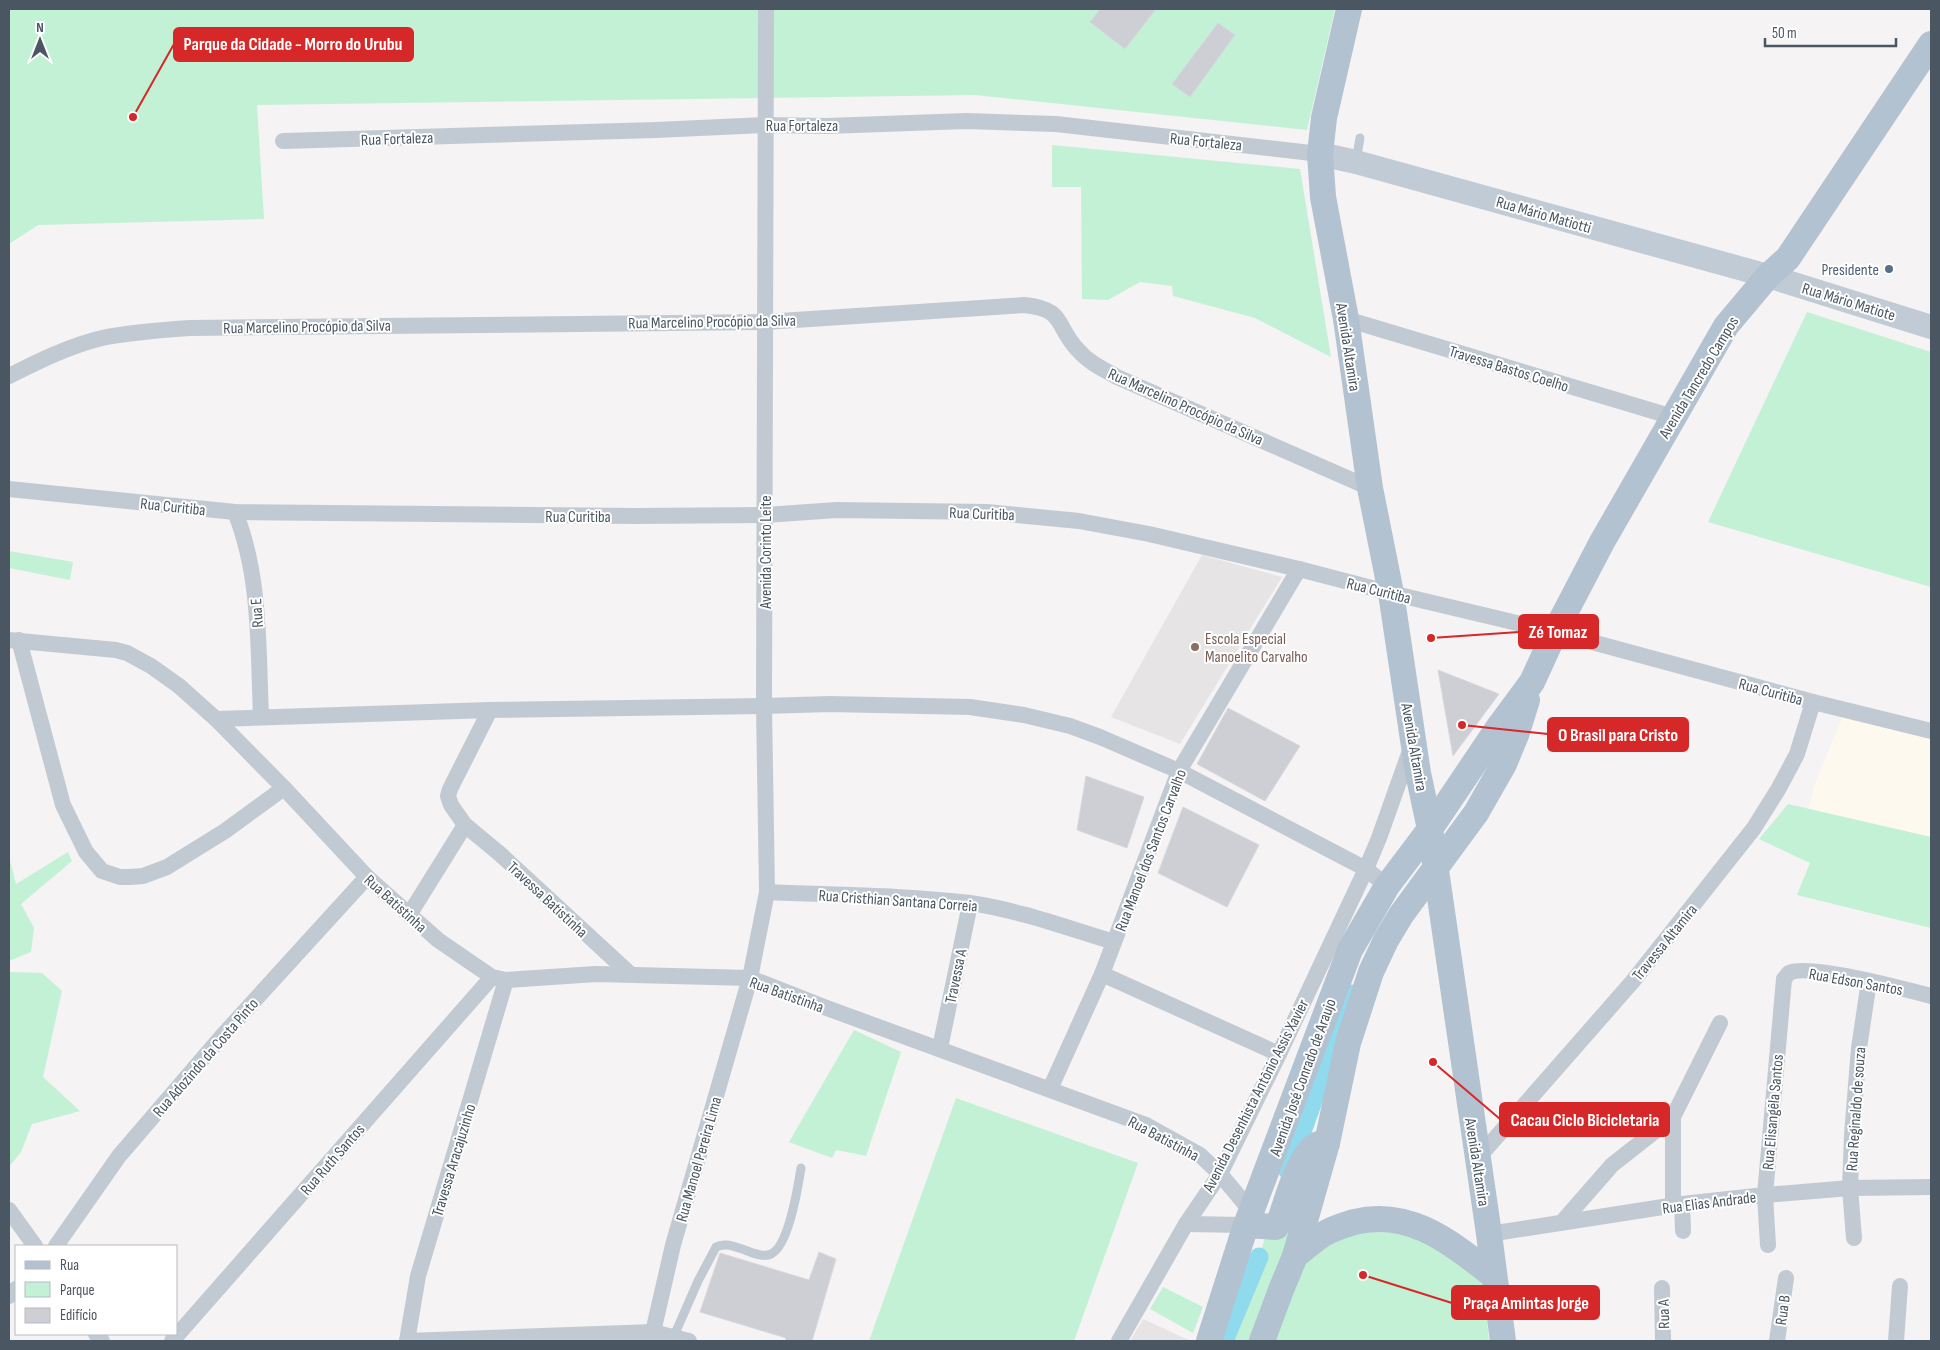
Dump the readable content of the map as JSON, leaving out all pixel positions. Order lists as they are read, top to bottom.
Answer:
{
  "streets": {
    "main road": [
      "Rua Mário Matiotti",
      "Rua Mário Matiote",
      "Avenida Altamira",
      "Avenida Tancredo Campos",
      "Avenida José Conrado de Araujo"
    ],
    "street": [
      "Rua Fortaleza",
      "Rua Marcelino Procópio da Silva",
      "Travessa Bastos Coelho",
      "Rua Curitiba",
      "Avenida Corinto Leite",
      "Rua E",
      "Rua Manoel dos Santos Carvalho",
      "Travessa Batistinha",
      "Rua Cristhian Santana Correia",
      "Rua Batistinha",
      "Travessa Altamira",
      "Travessa A",
      "Rua Edson Santos",
      "Rua Adozindo da Costa Pinto",
      "Avenida Desenhista Antônio Assis Xavier",
      "Rua Reginaldo de souza",
      "Rua Elisangêla Santos",
      "Rua Ruth Santos",
      "Rua Manoel Pereira Lima",
      "Travessa Aracajuzinho",
      "Rua Elias Andrade",
      "Rua B",
      "Rua A"
    ]
  },
  "crossings": [
    ["Rua Fortaleza", "Rua Mário Matiotti"],
    ["Rua Fortaleza", "Avenida Altamira"],
    ["Rua Fortaleza", "Avenida Corinto Leite"],
    ["Rua Mário Matiotti", "Rua Mário Matiote"],
    ["Rua Mário Matiotti", "Avenida Altamira"],
    ["Rua Mário Matiotti", "Avenida Tancredo Campos"],
    ["Rua Mário Matiote", "Avenida Tancredo Campos"],
    ["Rua Marcelino Procópio da Silva", "Avenida Altamira"],
    ["Rua Marcelino Procópio da Silva", "Avenida Corinto Leite"],
    ["Avenida Altamira", "Travessa Bastos Coelho"],
    ["Avenida Altamira", "Avenida Tancredo Campos"],
    ["Avenida Altamira", "Rua Curitiba"],
    ["Avenida Altamira", "Travessa Altamira"],
    ["Avenida Altamira", "Avenida José Conrado de Araujo"],
    ["Avenida Altamira", "Avenida Desenhista Antônio Assis Xavier"],
    ["Avenida Altamira", "Rua Elias Andrade"],
    ["Travessa Bastos Coelho", "Avenida Tancredo Campos"],
    ["Avenida Tancredo Campos", "Rua Curitiba"],
    ["Avenida Tancredo Campos", "Avenida José Conrado de Araujo"],
    ["Rua Curitiba", "Avenida Corinto Leite"],
    ["Rua Curitiba", "Rua E"],
    ["Rua Curitiba", "Rua Manoel dos Santos Carvalho"],
    ["Rua Curitiba", "Travessa Altamira"],
    ["Avenida Corinto Leite", "Rua Cristhian Santana Correia"],
    ["Avenida Corinto Leite", "Rua Batistinha"],
    ["Avenida Corinto Leite", "Rua Manoel Pereira Lima"],
    ["Rua Manoel dos Santos Carvalho", "Rua Cristhian Santana Correia"],
    ["Rua Manoel dos Santos Carvalho", "Rua Batistinha"],
    ["Travessa Batistinha", "Rua Batistinha"],
    ["Rua Cristhian Santana Correia", "Travessa A"],
    ["Rua Batistinha", "Travessa A"],
    ["Rua Batistinha", "Rua Adozindo da Costa Pinto"],
    ["Rua Batistinha", "Avenida José Conrado de Araujo"],
    ["Rua Batistinha", "Avenida Desenhista Antônio Assis Xavier"],
    ["Rua Batistinha", "Rua Ruth Santos"],
    ["Rua Batistinha", "Rua Manoel Pereira Lima"],
    ["Rua Batistinha", "Travessa Aracajuzinho"],
    ["Rua Edson Santos", "Rua Reginaldo de souza"],
    ["Rua Edson Santos", "Rua Elisangêla Santos"],
    ["Rua Reginaldo de souza", "Rua Elias Andrade"],
    ["Rua Elisangêla Santos", "Rua Elias Andrade"],
    ["Rua Ruth Santos", "Travessa Aracajuzinho"]
  ],
  "places": [
    "Parque da Cidade - Morro do Urubu",
    "Presidente",
    "Zé Tomaz",
    "Escola Especial Manoelito Carvalho",
    "O Brasil para Cristo",
    "Cacau Ciclo Bicicletaria",
    "Praça Amintas Jorge"
  ],
  "legend": ["Rua", "Parque", "Edifício"],
  "scale_bar": "50 m",
  "north": "top"
}
